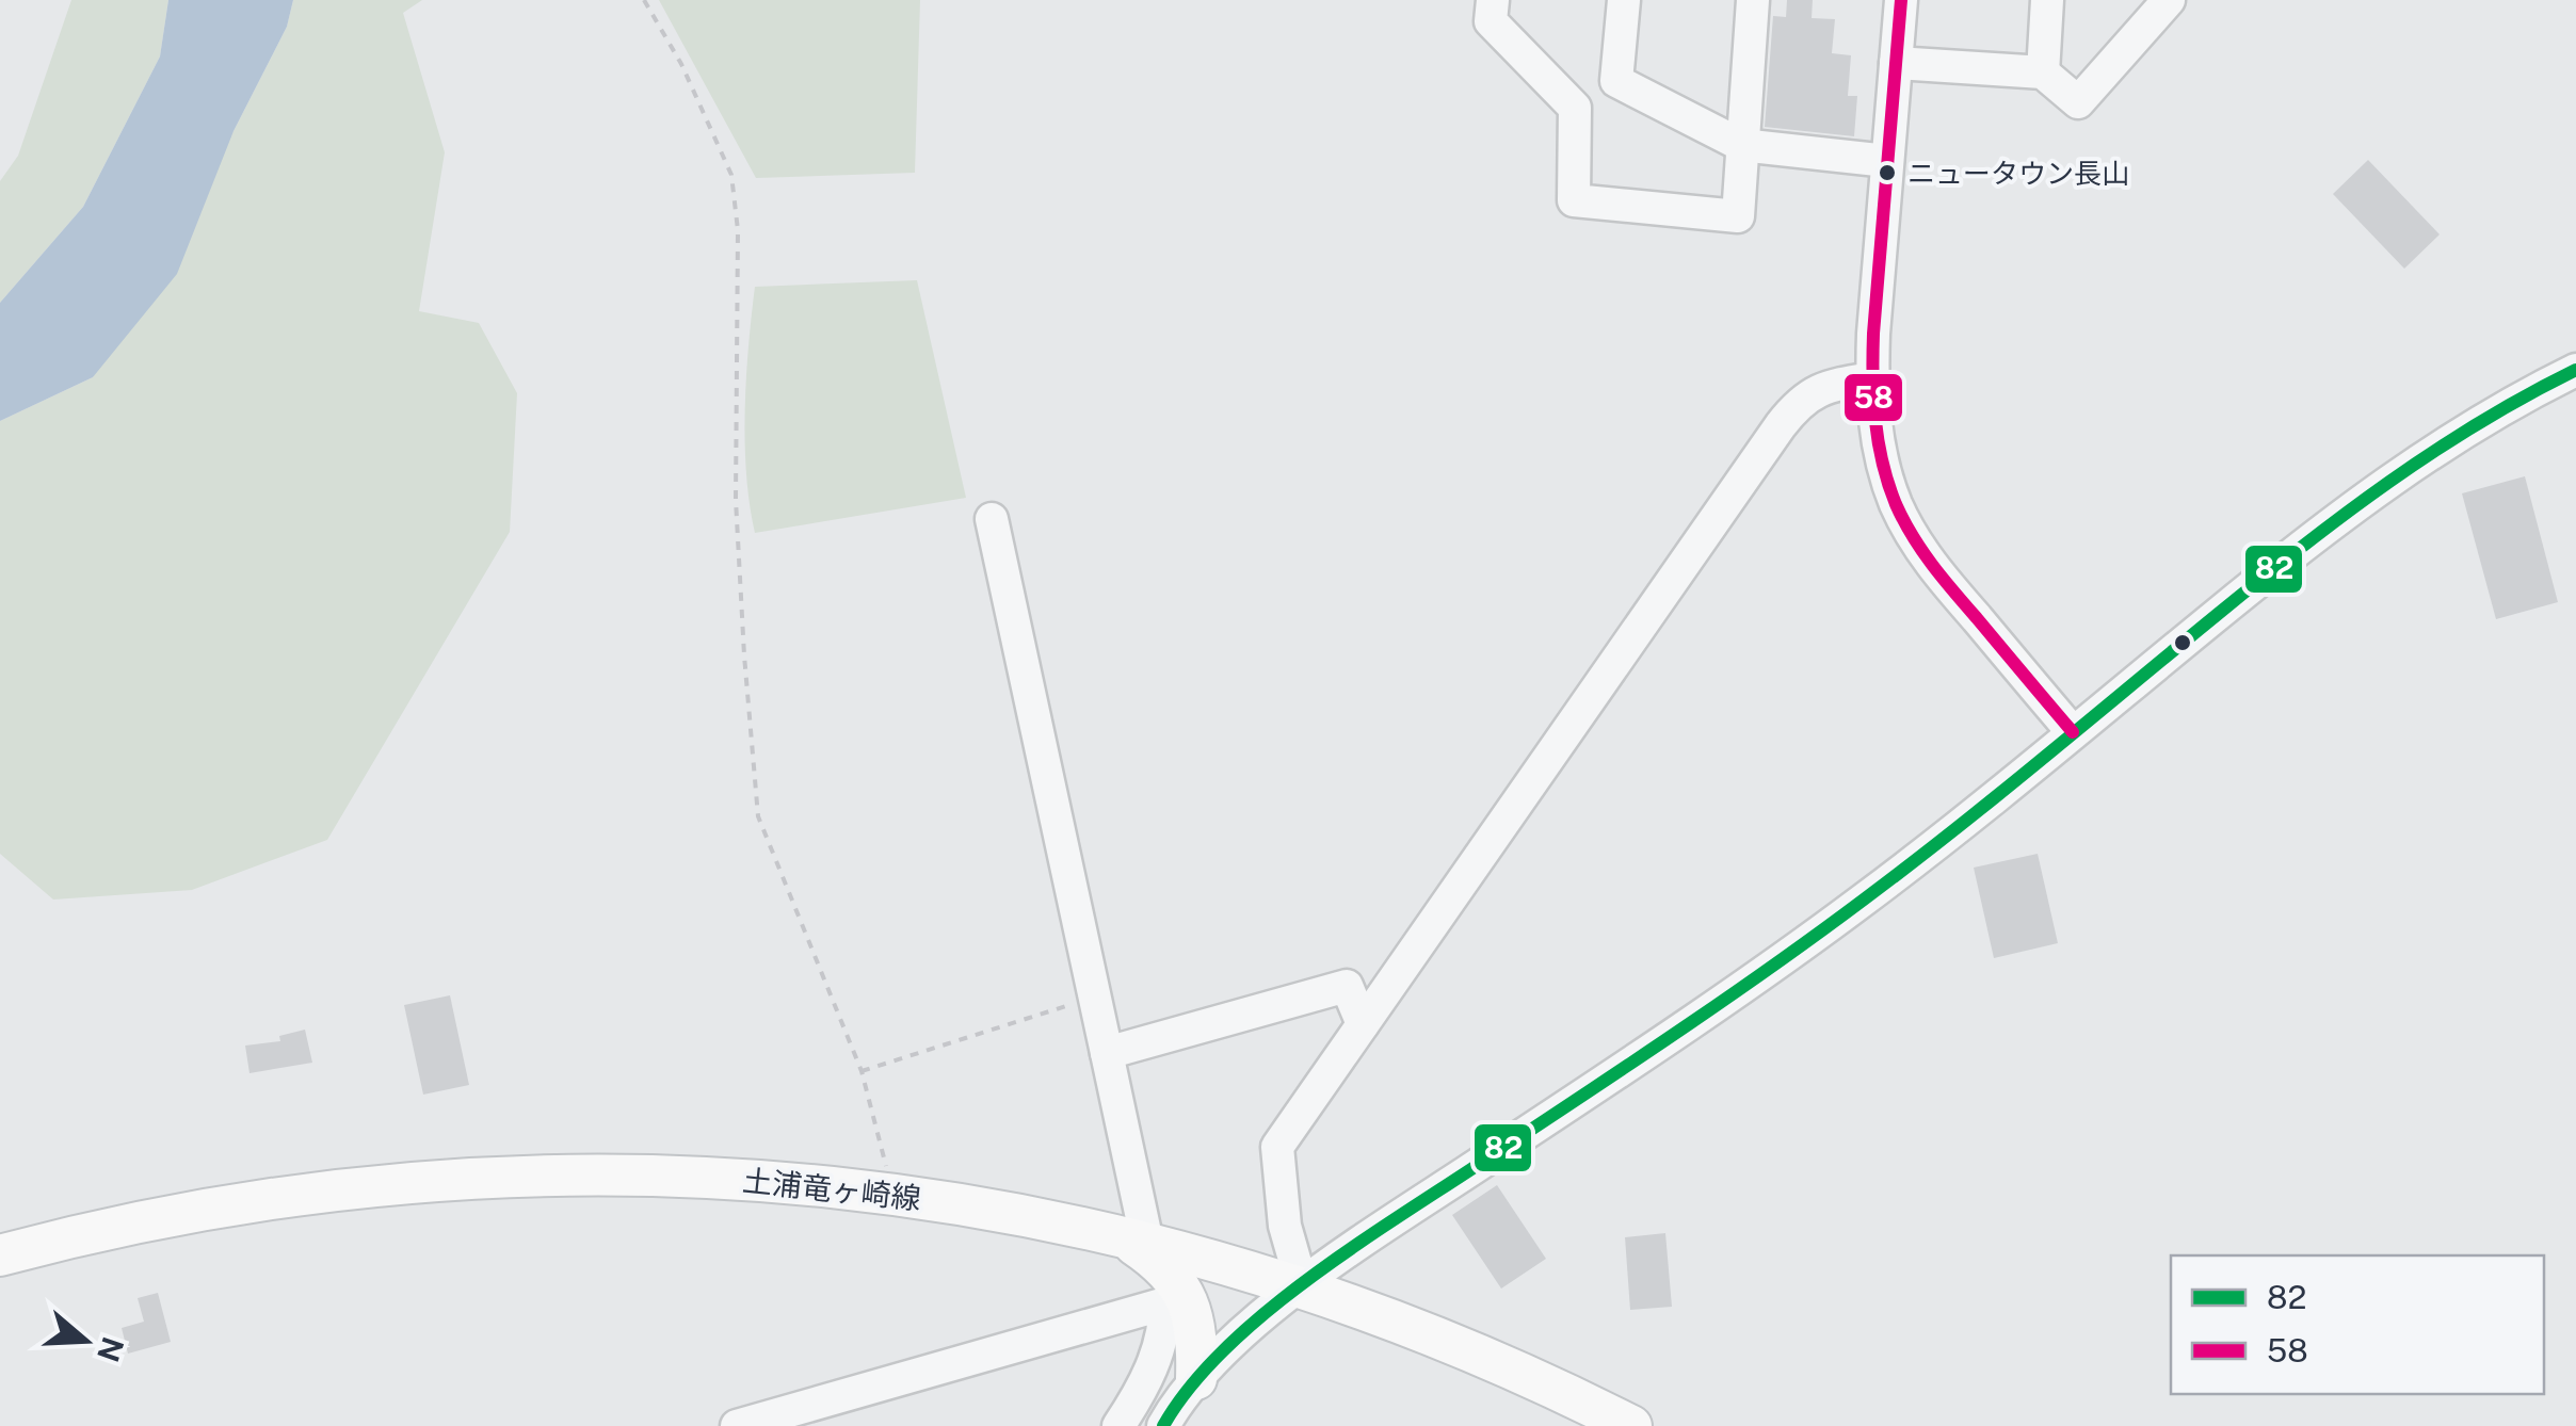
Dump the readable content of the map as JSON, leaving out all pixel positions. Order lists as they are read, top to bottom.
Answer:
{
  "streets": {
    "main road": ["土浦竜ヶ崎線"]
  },
  "places": ["ニュータウン長山"],
  "lines": ["transit line 58", "transit line 82"],
  "legend": ["82", "58"],
  "north": "right"
}
